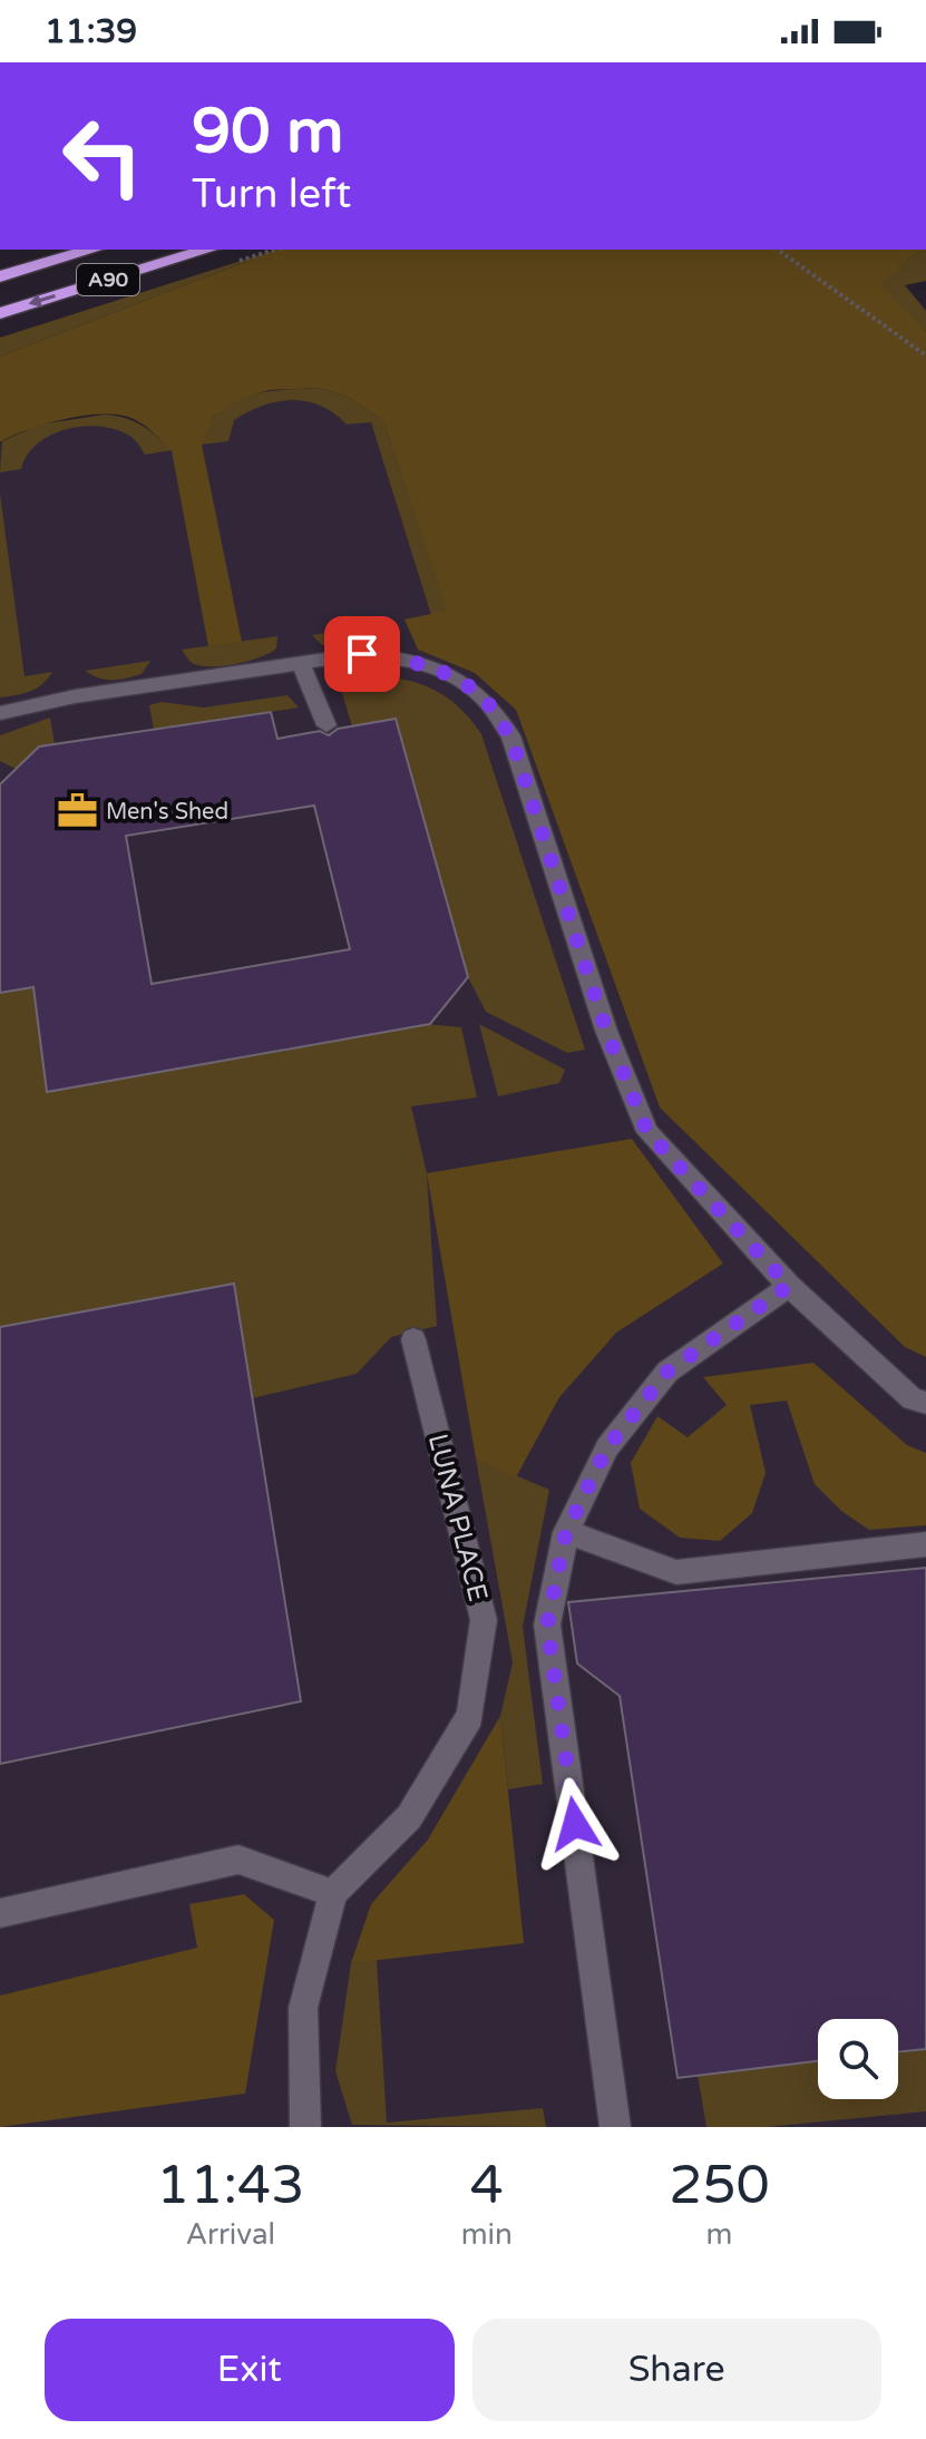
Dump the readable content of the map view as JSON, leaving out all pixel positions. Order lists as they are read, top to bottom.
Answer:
{
  "streets": {
    "highway": ["A90"],
    "street": ["LUNA PLACE"]
  },
  "places": {
    "office": ["Men's Shed"]
  },
  "page": {
    "status": "11:39",
    "turn": ["90 m", "Turn left"],
    "eta": [
      "11:43",
      "Arrival",
      "4",
      "min",
      "250",
      "m"
    ],
    "buttons": ["Exit", "Share"]
  }
}
